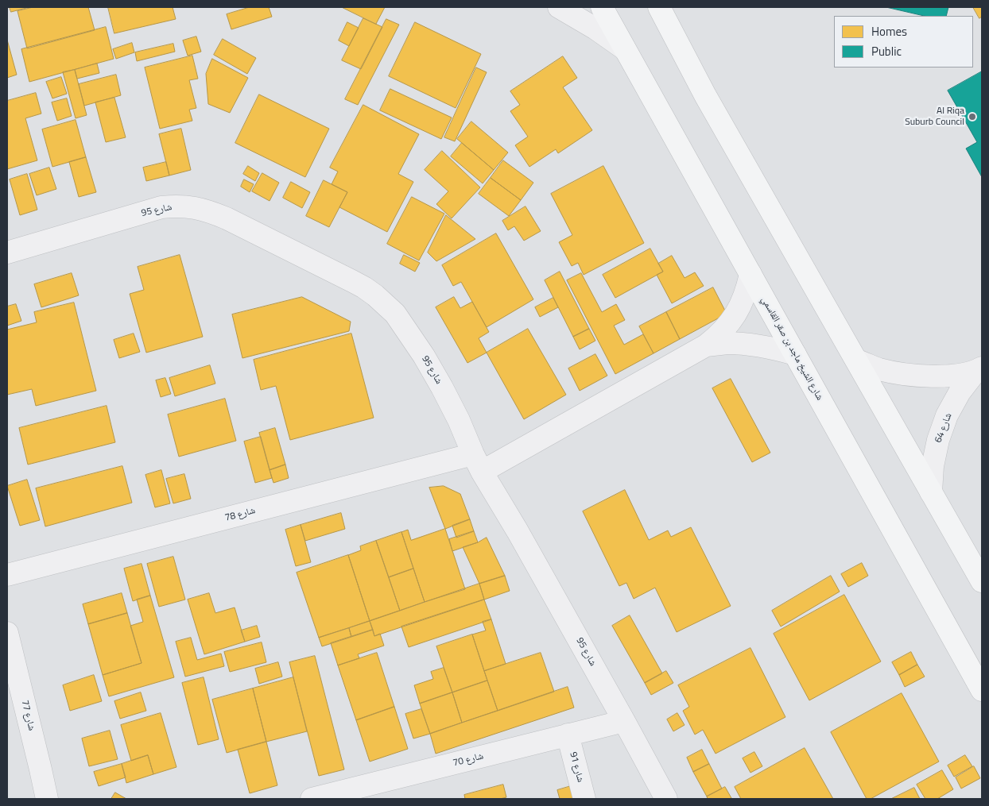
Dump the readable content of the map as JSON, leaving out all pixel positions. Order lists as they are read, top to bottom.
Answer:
{
  "streets": {
    "main road": ["شارع الشيخ ماجد بن صقر القاسمي"],
    "street": [
      "شارع 95",
      "شارع 64",
      "شارع 78",
      "شارع 77",
      "شارع 70",
      "شارع 91"
    ]
  },
  "crossings": [
    ["شارع 95", "شارع 78"],
    ["شارع 95", "شارع 70"],
    ["شارع 70", "شارع 91"]
  ],
  "places": ["Al Riqa Suburb Council"],
  "legend": ["Homes", "Public"]
}
